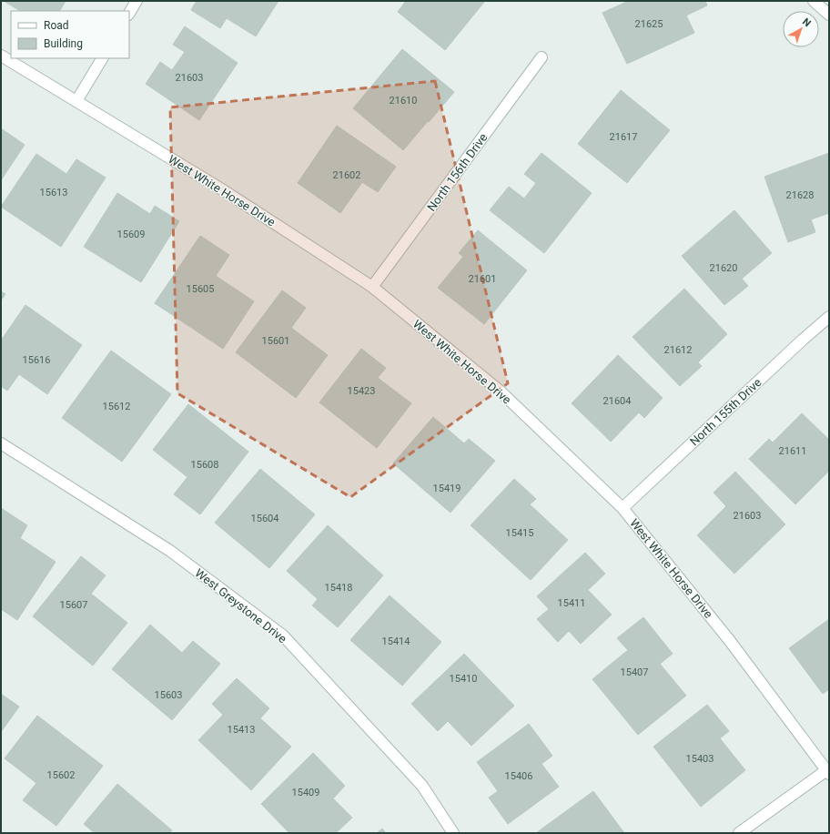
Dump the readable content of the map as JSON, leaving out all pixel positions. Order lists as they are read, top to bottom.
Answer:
{
  "streets": {
    "street": [
      "North 156th Drive",
      "West White Horse Drive",
      "North 155th Drive",
      "West Greystone Drive"
    ]
  },
  "crossings": [
    ["North 156th Drive", "West White Horse Drive"],
    ["West White Horse Drive", "North 155th Drive"]
  ],
  "house_numbers": [
    "21625",
    "21603",
    "21610",
    "21617",
    "21602",
    "15613",
    "21628",
    "15609",
    "21620",
    "21601",
    "15605",
    "15601",
    "21612",
    "15616",
    "15423",
    "21604",
    "15612",
    "21611",
    "15608",
    "15419",
    "21603",
    "15604",
    "15415",
    "15418",
    "15411",
    "15607",
    "15414",
    "15407",
    "15410",
    "15603",
    "15413",
    "15403",
    "15602",
    "15406",
    "15409"
  ],
  "legend": ["Road", "Building"],
  "north": "top right"
}
